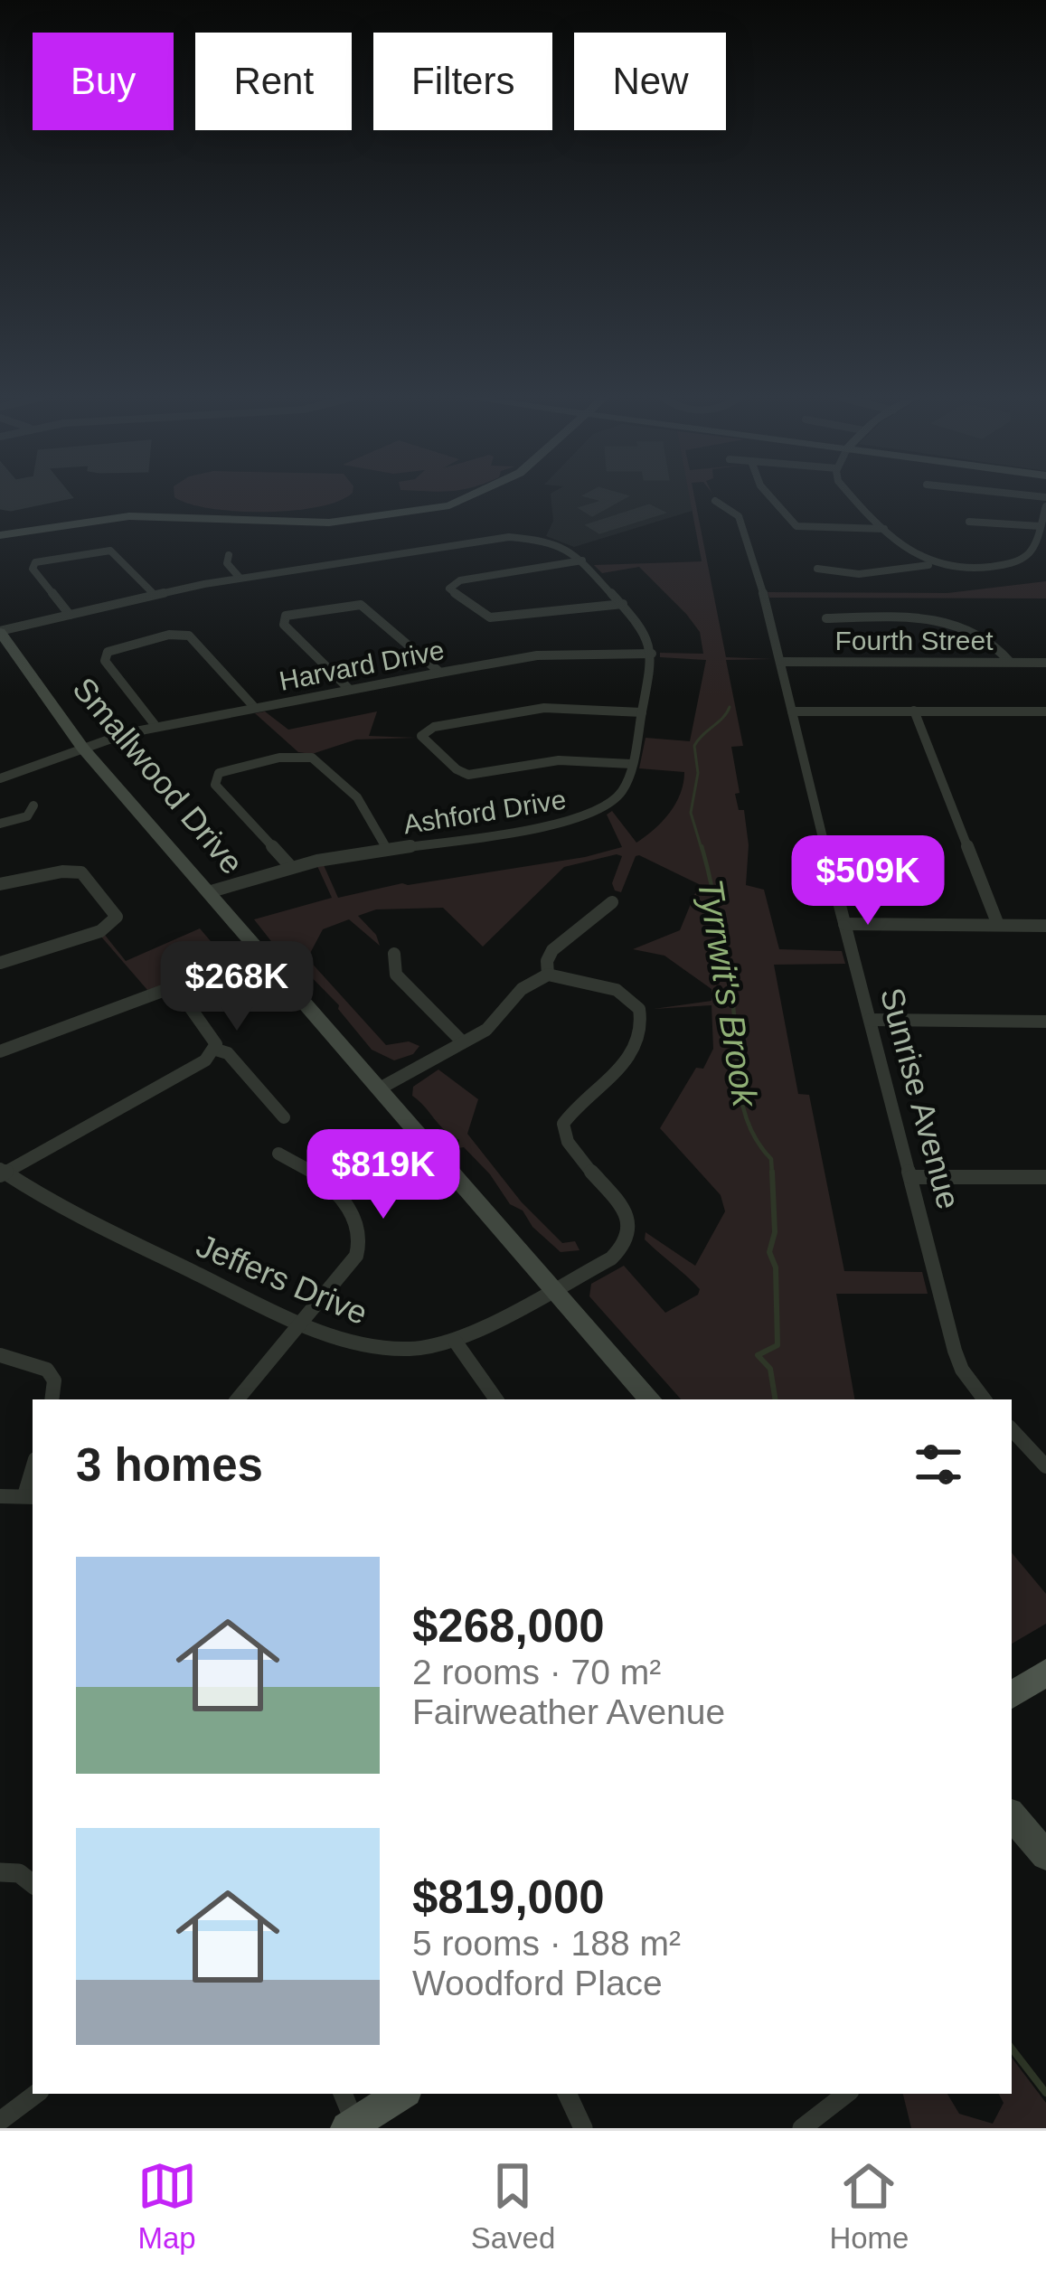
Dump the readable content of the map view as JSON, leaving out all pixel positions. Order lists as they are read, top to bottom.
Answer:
{
  "streets": {
    "main road": ["Smallwood Drive"],
    "street": [
      "Fourth Street",
      "Harvard Drive",
      "Ashford Drive",
      "Sunrise Avenue",
      "Jeffers Drive"
    ]
  },
  "crossings": [
    ["Fourth Street", "Sunrise Avenue"],
    ["Harvard Drive", "Smallwood Drive"],
    ["Harvard Drive", "Ashford Drive"],
    ["Smallwood Drive", "Ashford Drive"],
    ["Smallwood Drive", "Jeffers Drive"]
  ],
  "water": ["Tyrrwit's Brook"],
  "page": {
    "chip": [
      "Buy",
      "Rent",
      "Filters",
      "New"
    ],
    "price": ["$509K", "$268K", "$819K"],
    "heading": "3 homes",
    "list": [
      {
        "name": "$268,000",
        "note": "2 rooms · 70 m² · Fairweather Avenue"
      },
      {
        "name": "$819,000",
        "note": "5 rooms · 188 m² · Woodford Place"
      }
    ],
    "tabs": ["Map", "Saved", "Home"]
  }
}
